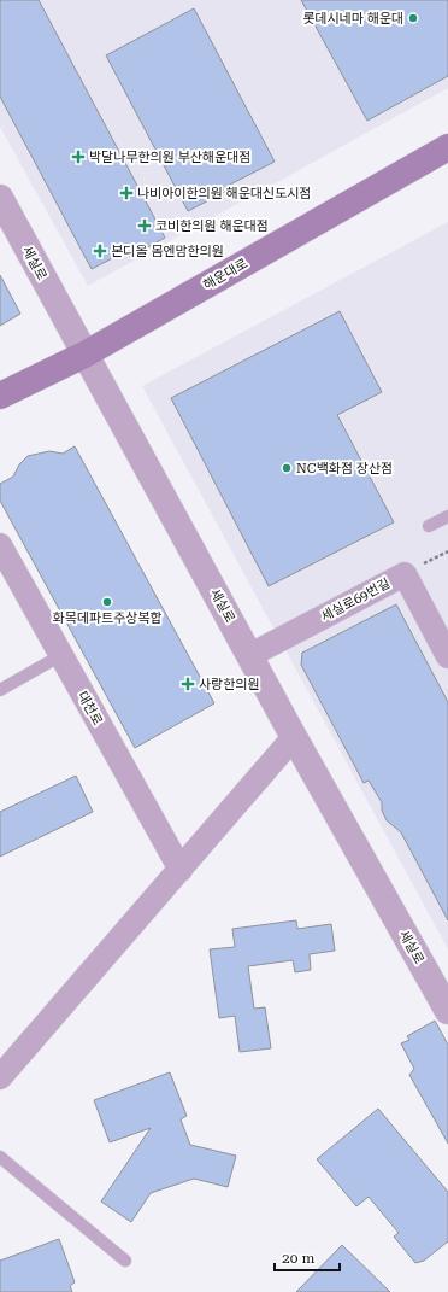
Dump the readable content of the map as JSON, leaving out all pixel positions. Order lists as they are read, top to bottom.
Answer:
{
  "streets": {
    "main road": ["해운대로"],
    "street": ["세실로", "세실로69번길", "대천로"]
  },
  "crossings": [
    ["세실로", "해운대로"],
    ["세실로", "세실로69번길"]
  ],
  "places": {
    "other": ["롯데시네마 해운대", "NC백화점 장산점", "화목데파트주상복합"],
    "health": [
      "박달나무한의원 부산해운대점",
      "나비아이한의원 해운대신도시점",
      "코비한의원 해운대점",
      "본디올 몸엔맘한의원",
      "사랑한의원"
    ]
  },
  "scale_bar": "20 m"
}
